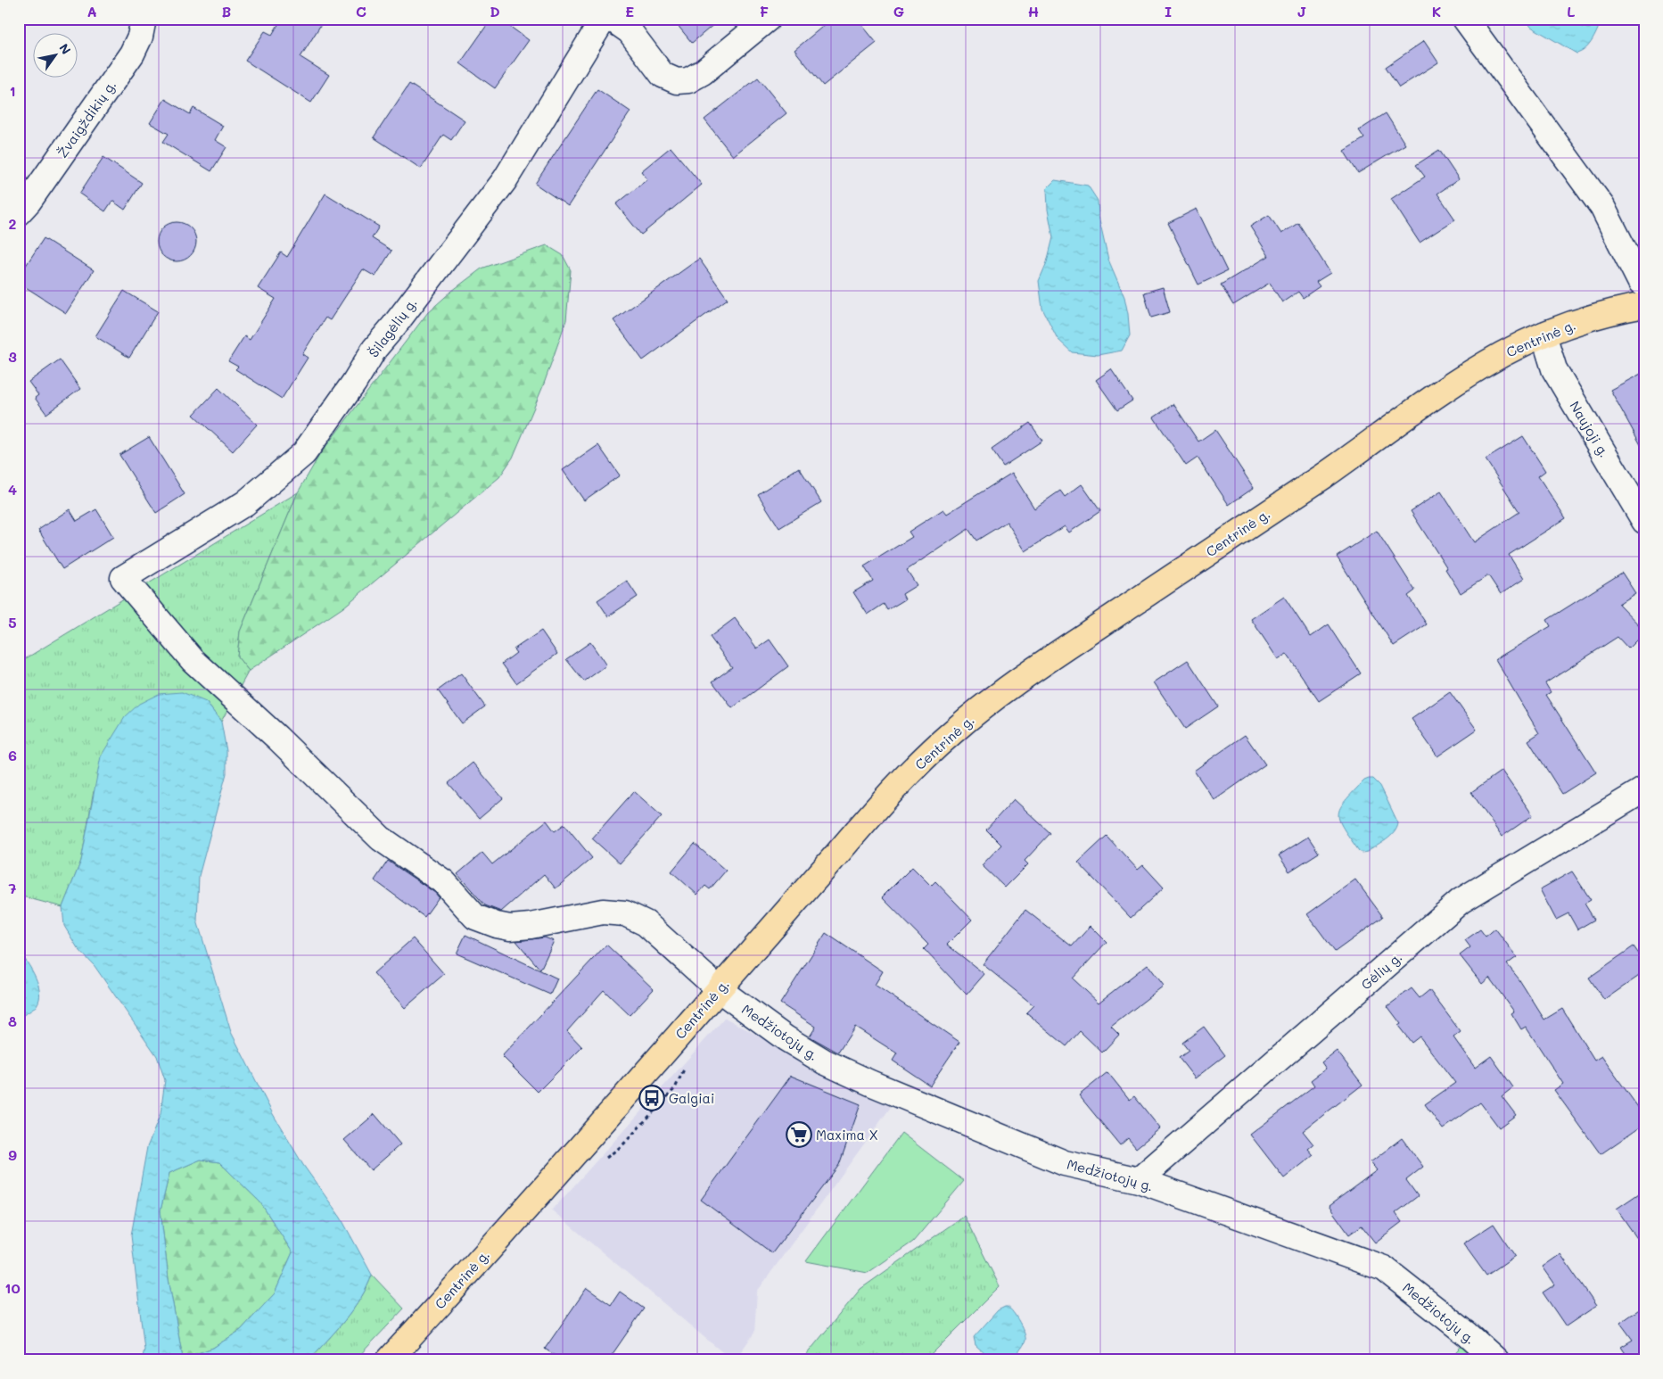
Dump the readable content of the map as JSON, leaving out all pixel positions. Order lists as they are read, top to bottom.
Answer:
{
  "streets": {
    "main road": ["Centrinė g."],
    "street": [
      "Žvaigždikių g.",
      "Šilagėlių g.",
      "Naujoji g.",
      "Gėlių g.",
      "Medžiotojų g."
    ]
  },
  "crossings": [
    ["Šilagėlių g.", "Medžiotojų g."],
    ["Centrinė g.", "Naujoji g."],
    ["Centrinė g.", "Medžiotojų g."],
    ["Gėlių g.", "Medžiotojų g."]
  ],
  "places": {
    "bus stop": ["Galgiai"],
    "supermarket": ["Maxima X"]
  },
  "north": "top right",
  "grid": {
    "columns": [
      "A",
      "B",
      "C",
      "D",
      "E",
      "F",
      "G",
      "H",
      "I",
      "J",
      "K",
      "L"
    ],
    "rows": [
      "1",
      "2",
      "3",
      "4",
      "5",
      "6",
      "7",
      "8",
      "9",
      "10"
    ]
  }
}
